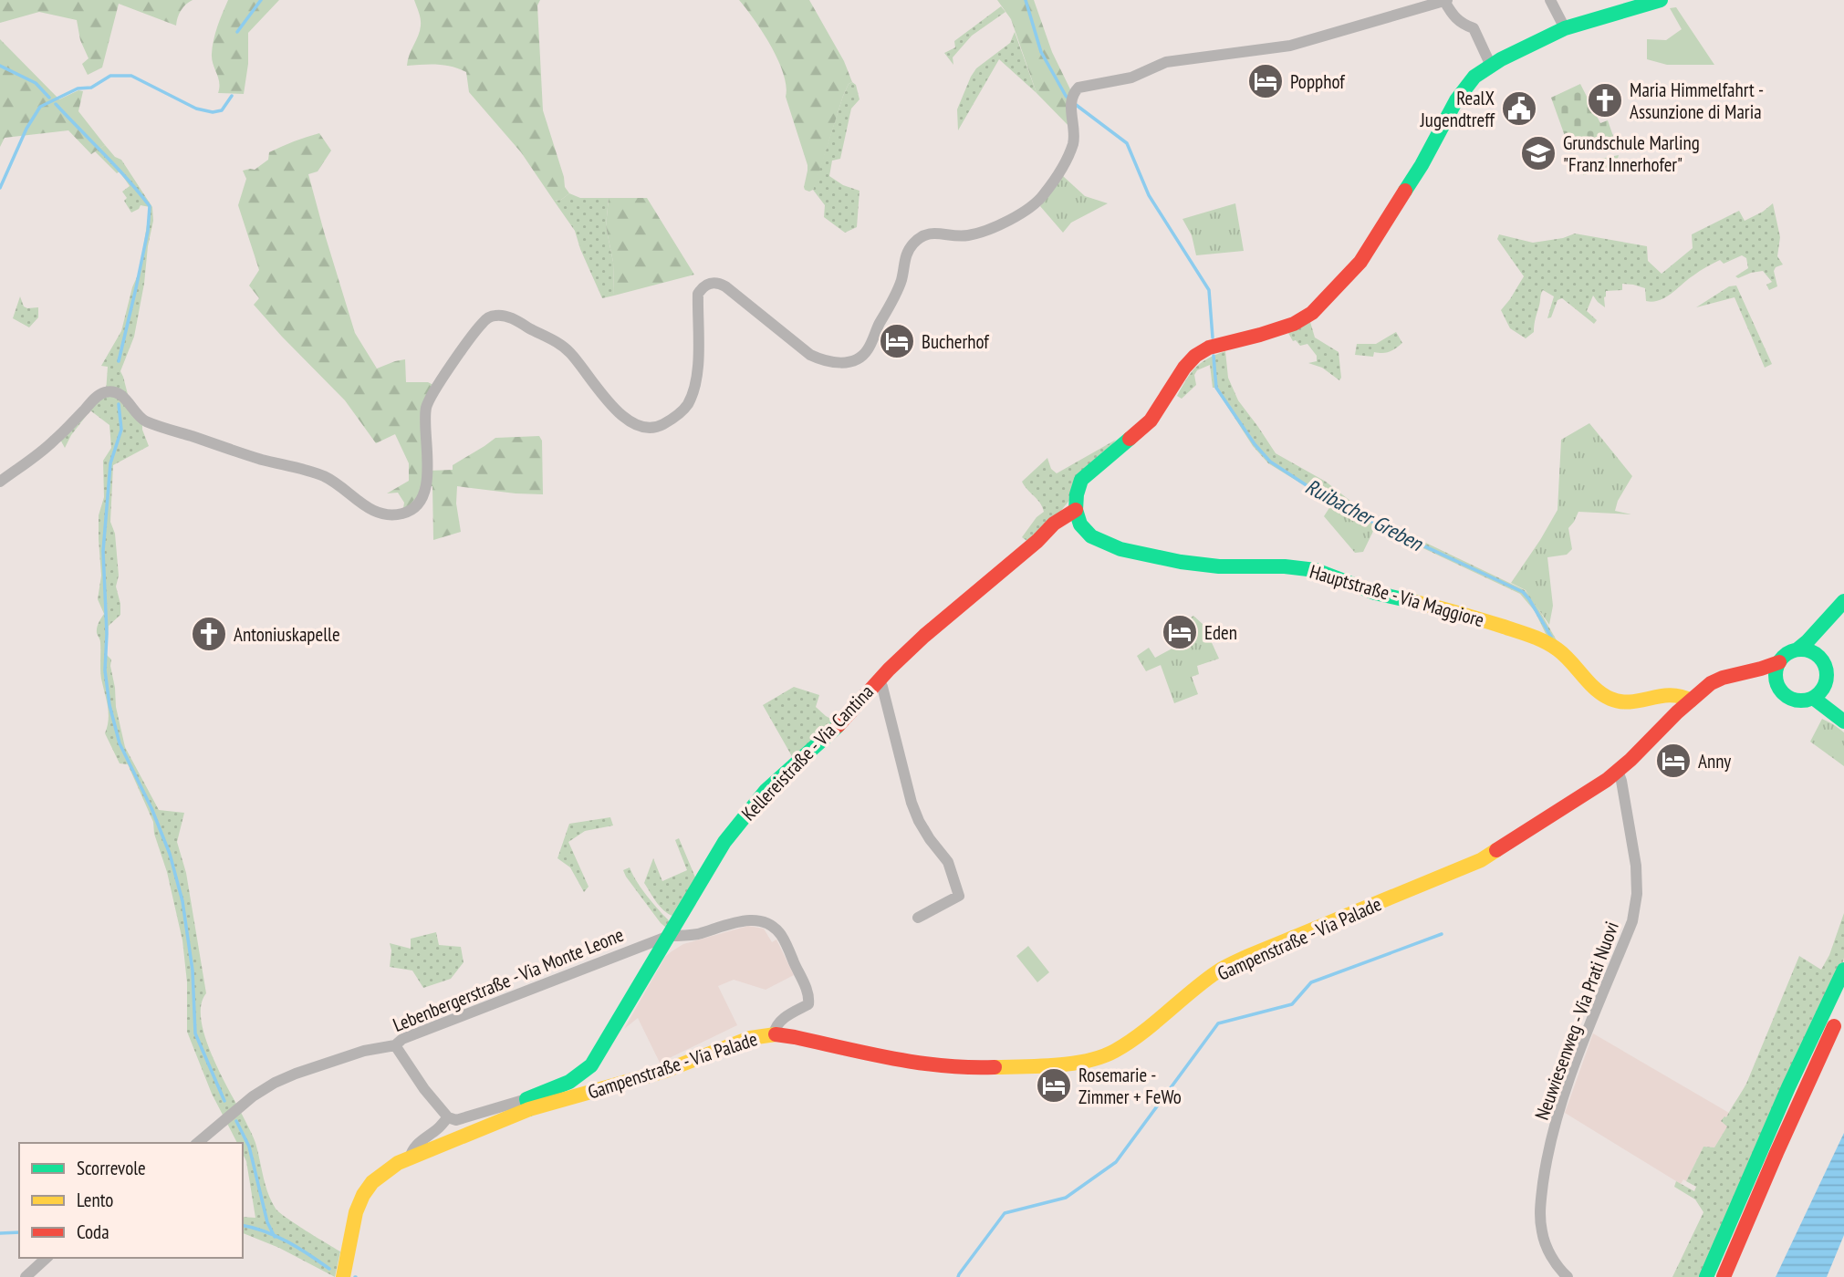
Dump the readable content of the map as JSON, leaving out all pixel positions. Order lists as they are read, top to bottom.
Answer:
{
  "streets": {
    "main road": ["Hauptstraße - Via Maggiore", "Kellereistraße - Via Cantina", "Gampenstraße - Via Palade"],
    "street": ["Lebenbergerstraße - Via Monte Leone", "Neuwiesenweg - Via Prati Nuovi"]
  },
  "crossings": [
    ["Hauptstraße - Via Maggiore", "Kellereistraße - Via Cantina"],
    ["Hauptstraße - Via Maggiore", "Gampenstraße - Via Palade"],
    ["Kellereistraße - Via Cantina", "Gampenstraße - Via Palade"],
    ["Kellereistraße - Via Cantina", "Lebenbergerstraße - Via Monte Leone"],
    ["Gampenstraße - Via Palade", "Lebenbergerstraße - Via Monte Leone"],
    ["Gampenstraße - Via Palade", "Neuwiesenweg - Via Prati Nuovi"]
  ],
  "water": ["Ruibacher Greben"],
  "places": {
    "hotel": [
      "Popphof",
      "Bucherhof",
      "Eden",
      "Anny",
      "Rosemarie - Zimmer + FeWo"
    ],
    "church": ["Maria Himmelfahrt - Assunzione di Maria", "Antoniuskapelle"],
    "public building": ["RealX Jugendtreff"],
    "school or university": ["Grundschule Marling \"Franz Innerhofer\""]
  },
  "legend": ["Scorrevole", "Lento", "Coda"]
}
